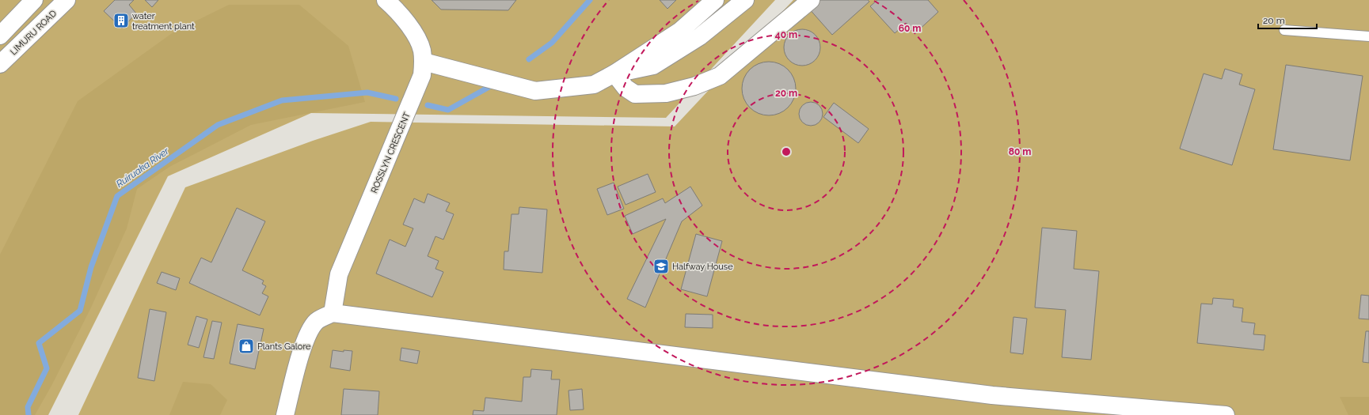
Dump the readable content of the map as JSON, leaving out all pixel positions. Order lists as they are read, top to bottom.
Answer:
{
  "streets": {
    "street": ["LIMURU ROAD", "ROSSLYN CRESCENT"]
  },
  "water": ["Ruiruaka River"],
  "places": {
    "building": ["water treatment plant"],
    "school or university": ["Halfway House"],
    "shop": ["Plants Galore"]
  },
  "scale_bar": "20 m",
  "rings": [
    "60 m",
    "40 m",
    "20 m",
    "80 m"
  ]
}
